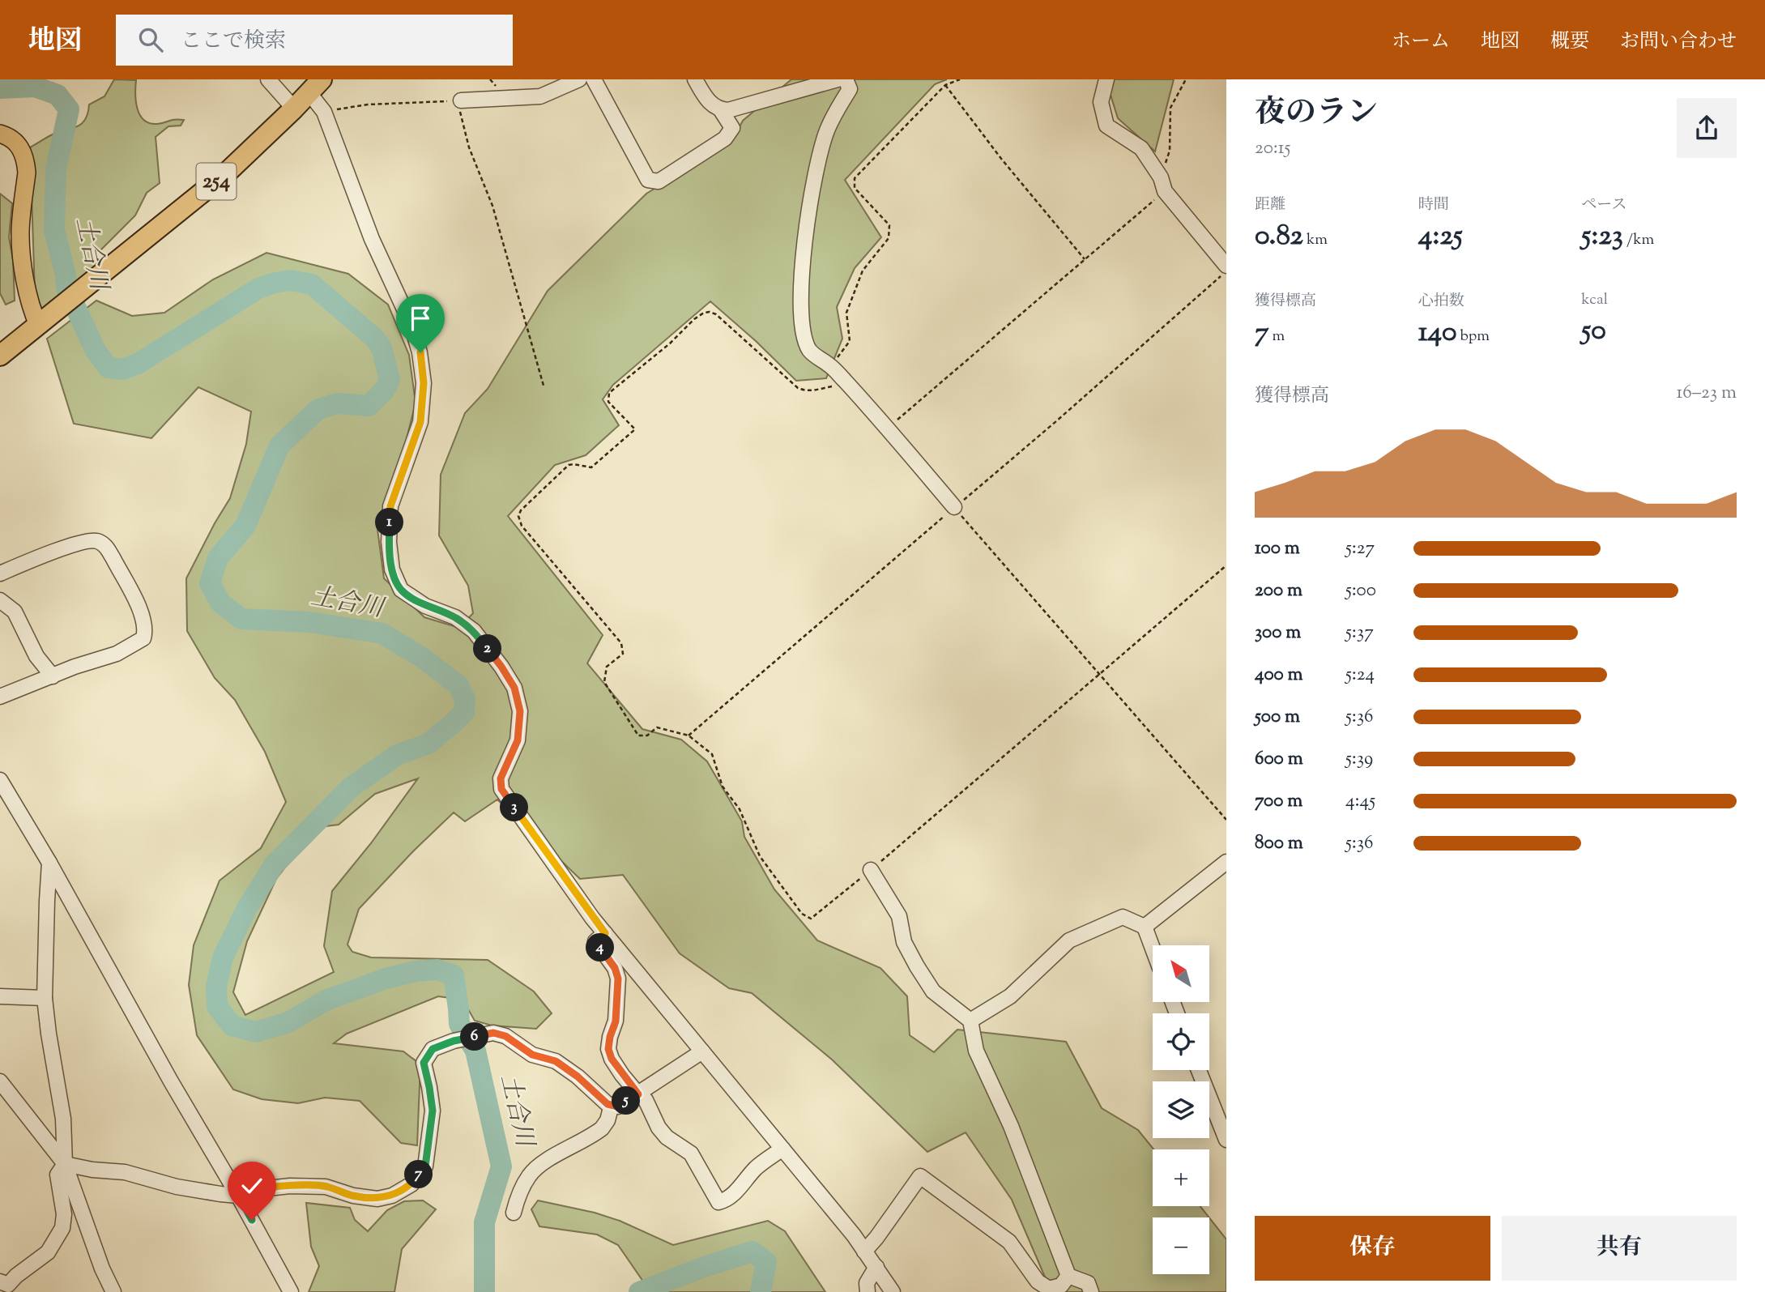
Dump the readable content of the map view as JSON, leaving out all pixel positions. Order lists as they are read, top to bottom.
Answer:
{
  "streets": {
    "highway": ["254"]
  },
  "water": ["土合川"],
  "north": "top left",
  "page": {
    "header": "地図",
    "search": "ここで検索",
    "nav": [
      "ホーム",
      "地図",
      "概要",
      "お問い合わせ"
    ],
    "heading": ["夜のラン", "20:15"],
    "stats": [
      ["距離", "0.82 km"],
      ["時間", "4:25"],
      ["ペース", "5:23 /km"],
      ["獲得標高", "7 m"],
      ["心拍数", "140 bpm"],
      ["kcal", "50"]
    ],
    "chart": ["獲得標高", "16–23 m"],
    "pins": [
      "1",
      "2",
      "3",
      "4",
      "6",
      "5",
      "7"
    ],
    "list": [
      {
        "name": "100 m",
        "note": "5:27"
      },
      {
        "name": "200 m",
        "note": "5:00"
      },
      {
        "name": "300 m",
        "note": "5:37"
      },
      {
        "name": "400 m",
        "note": "5:24"
      },
      {
        "name": "500 m",
        "note": "5:36"
      },
      {
        "name": "600 m",
        "note": "5:39"
      },
      {
        "name": "700 m",
        "note": "4:45"
      },
      {
        "name": "800 m",
        "note": "5:36"
      }
    ],
    "map_buttons": ["+", "−"],
    "buttons": ["保存", "共有"]
  }
}
